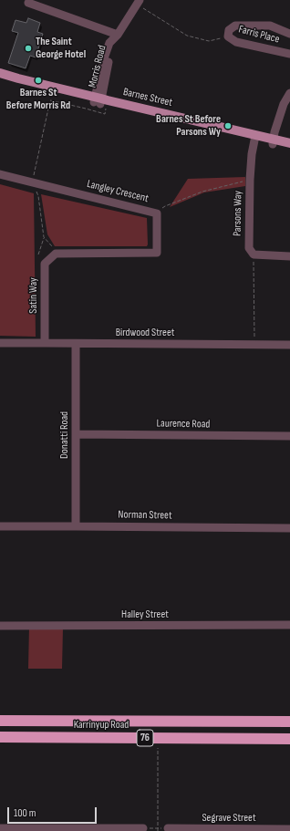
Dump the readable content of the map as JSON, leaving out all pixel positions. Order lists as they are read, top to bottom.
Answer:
{
  "streets": {
    "highway": ["Karrinyup Road", "76"],
    "main road": ["Barnes Street"],
    "street": [
      "Farris Place",
      "Morris Road",
      "Langley Crescent",
      "Parsons Way",
      "Satin Way",
      "Birdwood Street",
      "Laurence Road",
      "Donatti Road",
      "Norman Street",
      "Halley Street",
      "Segrave Street"
    ]
  },
  "crossings": [
    ["Morris Road", "Barnes Street"],
    ["Barnes Street", "Parsons Way"],
    ["Langley Crescent", "Satin Way"],
    ["Satin Way", "Birdwood Street"],
    ["Birdwood Street", "Donatti Road"],
    ["Laurence Road", "Donatti Road"],
    ["Donatti Road", "Norman Street"]
  ],
  "places": ["The Saint George Hotel", "Barnes St Before Morris Rd", "Barnes St Before Parsons Wy"],
  "scale_bar": "100 m"
}
